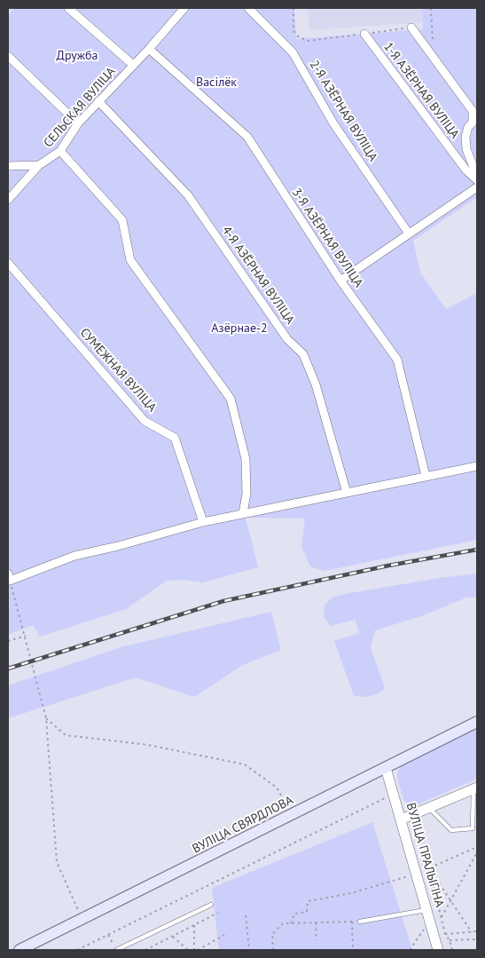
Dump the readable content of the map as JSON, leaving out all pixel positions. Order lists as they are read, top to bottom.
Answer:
{
  "streets": {
    "main road": ["ВУЛІЦА СВЯРДЛОВА"],
    "street": [
      "1-Я АЗЁРНАЯ ВУЛІЦА",
      "СЕЛЬСКАЯ ВУЛІЦА",
      "2-Я АЗЁРНАЯ ВУЛІЦА",
      "3-Я АЗЁРНАЯ ВУЛІЦА",
      "4-Я АЗЁРНАЯ ВУЛІЦА",
      "СУМЕЖНАЯ ВУЛІЦА",
      "ВУЛІЦА ПРАЛЫГІНА"
    ]
  },
  "crossings": [
    ["СЕЛЬСКАЯ ВУЛІЦА", "3-Я АЗЁРНАЯ ВУЛІЦА"],
    ["СЕЛЬСКАЯ ВУЛІЦА", "4-Я АЗЁРНАЯ ВУЛІЦА"],
    ["ВУЛІЦА СВЯРДЛОВА", "ВУЛІЦА ПРАЛЫГІНА"]
  ],
  "parks": ["Дружба", "Васілёк", "Азёрнае-2"]
}
